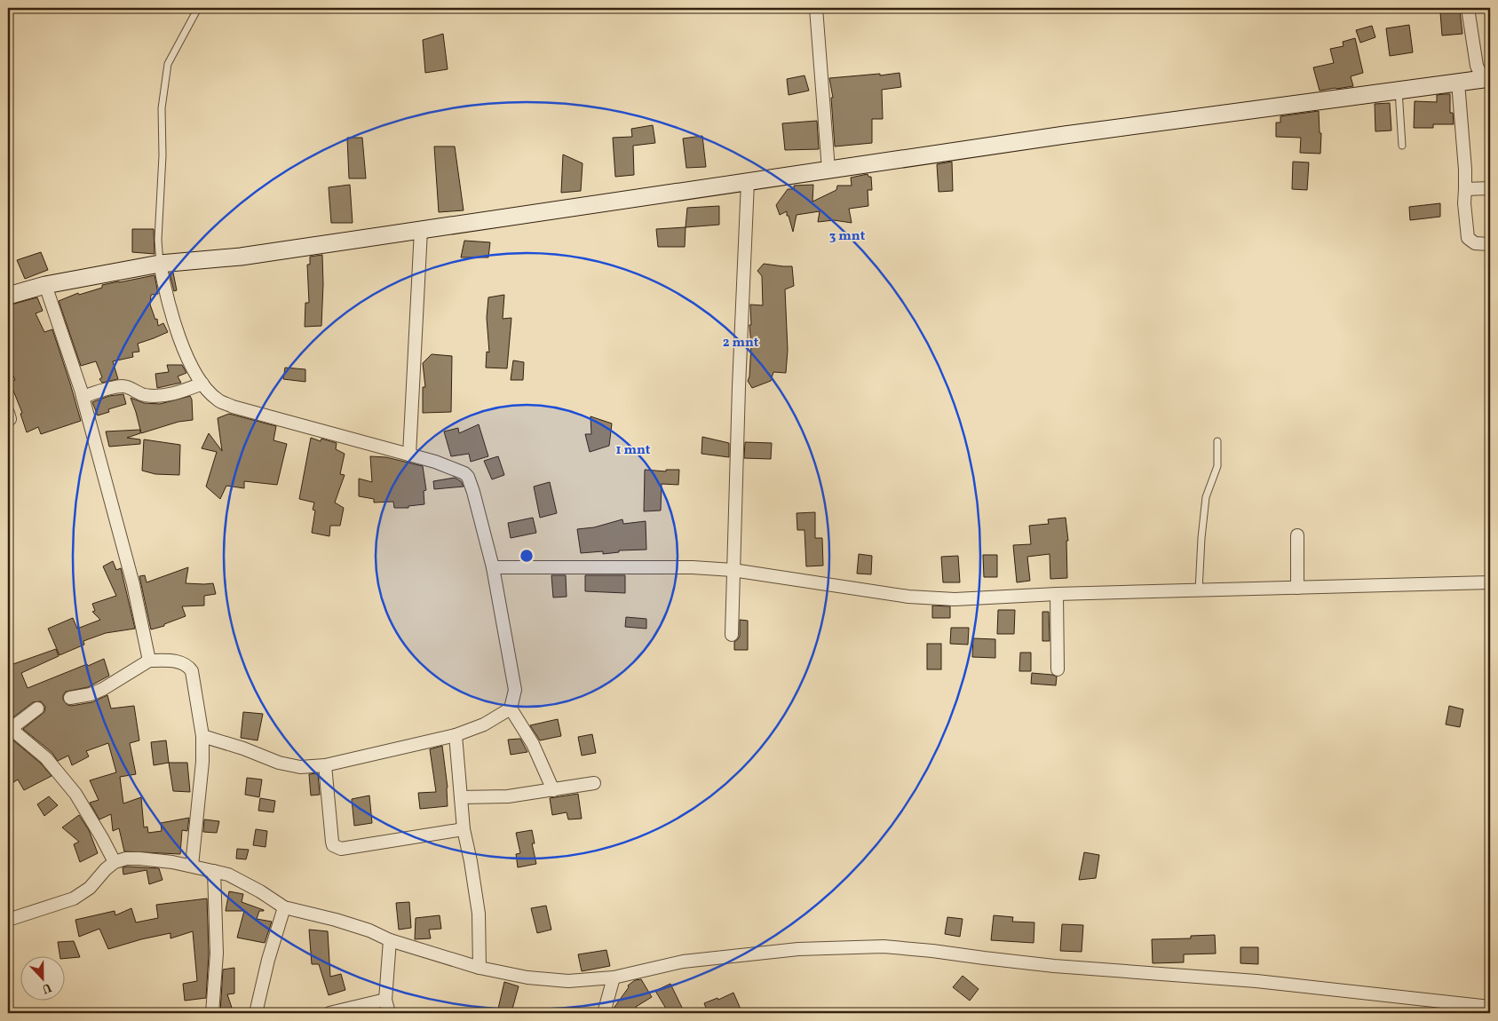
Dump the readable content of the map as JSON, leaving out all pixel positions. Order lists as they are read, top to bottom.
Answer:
{
  "north": "bottom",
  "rings": ["3 mnt", "2 mnt", "1 mnt"]
}
